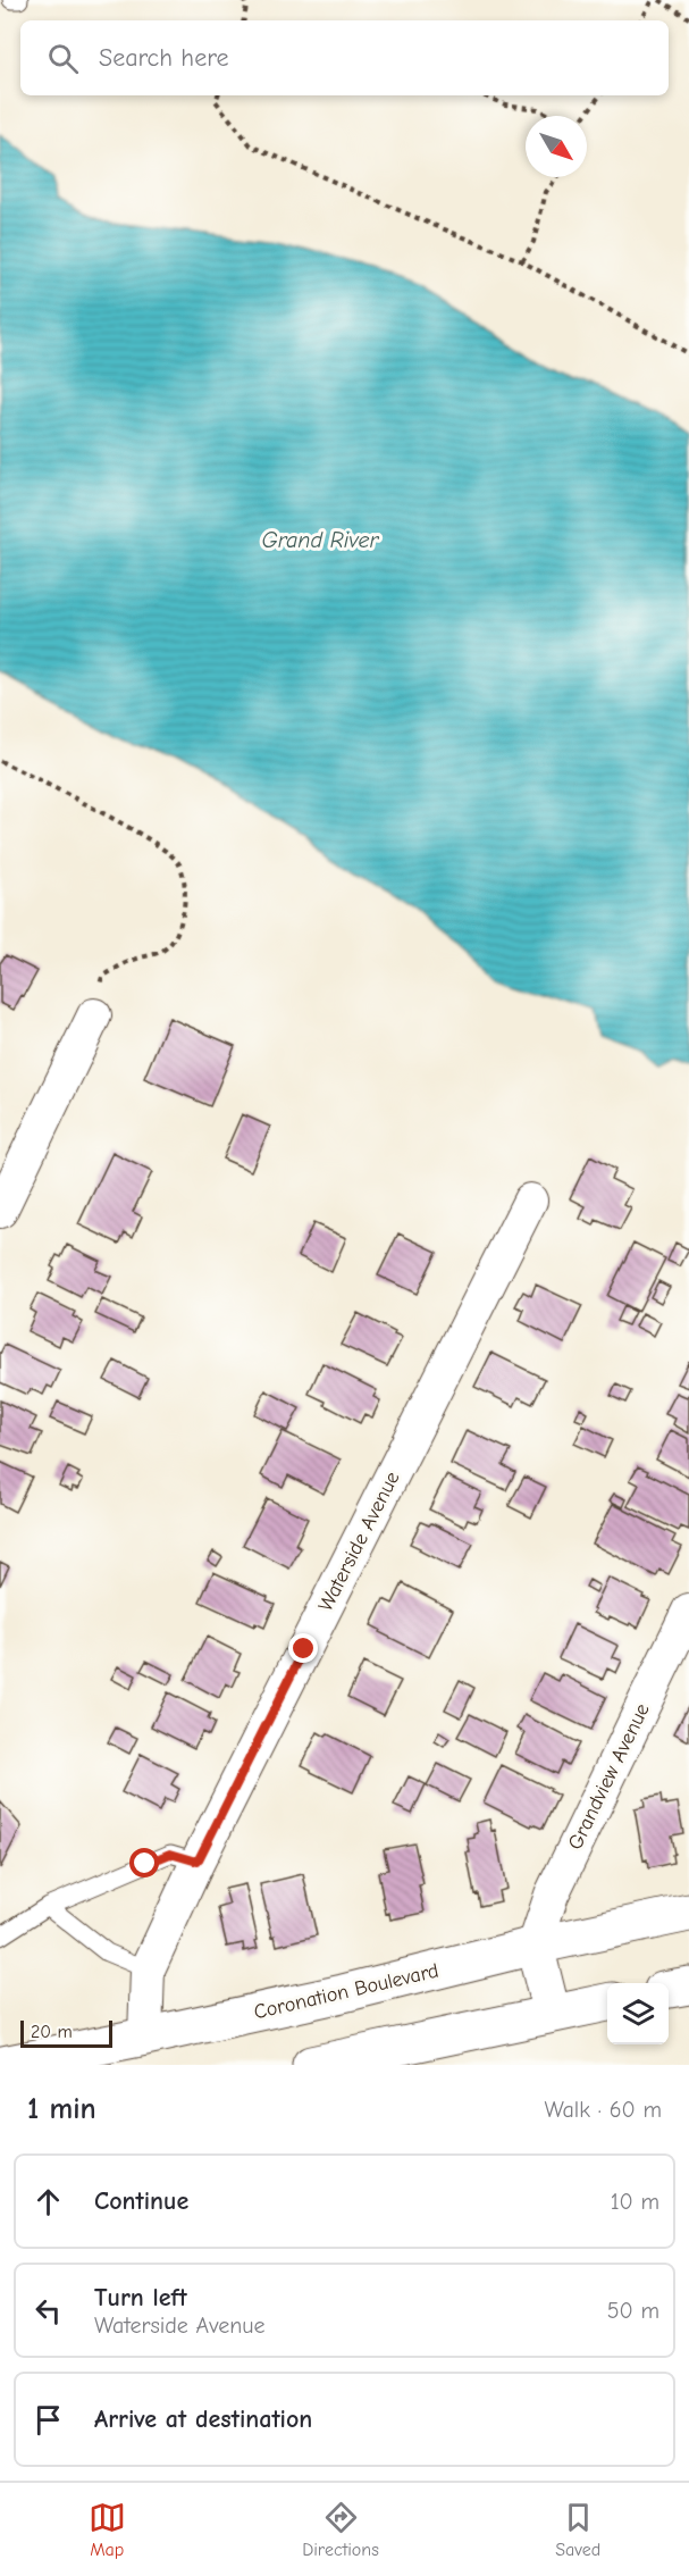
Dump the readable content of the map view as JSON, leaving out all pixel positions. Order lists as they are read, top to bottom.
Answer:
{
  "streets": {
    "main road": ["Coronation Boulevard"],
    "street": ["Waterside Avenue", "Grandview Avenue"]
  },
  "crossings": [
    ["Waterside Avenue", "Coronation Boulevard"],
    ["Grandview Avenue", "Coronation Boulevard"]
  ],
  "water": ["Grand River"],
  "scale_bar": "20 m",
  "north": "bottom right",
  "page": {
    "search": "Search here",
    "scale": "20 m",
    "heading": ["1 min", "Walk · 60 m"],
    "list": [
      ["Continue", "10 m"],
      ["Turn left", "Waterside Avenue", "50 m"],
      "Arrive at destination"
    ],
    "nav": ["Map", "Directions", "Saved"]
  }
}
